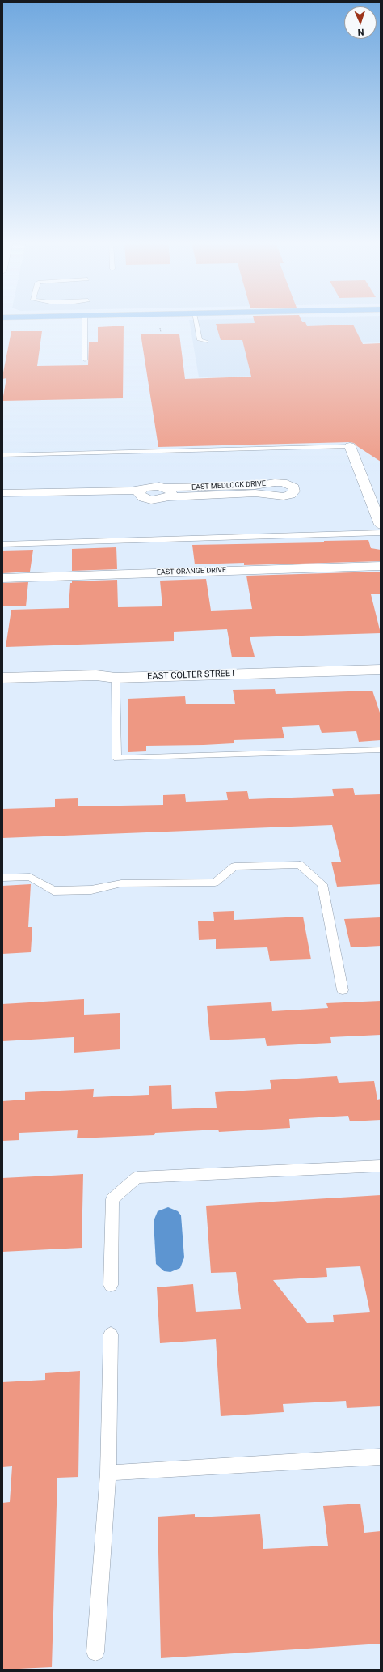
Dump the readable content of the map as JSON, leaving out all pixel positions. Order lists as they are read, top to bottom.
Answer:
{
  "streets": {
    "street": ["EAST MEDLOCK DRIVE", "EAST ORANGE DRIVE", "EAST COLTER STREET"]
  },
  "north": "bottom"
}
